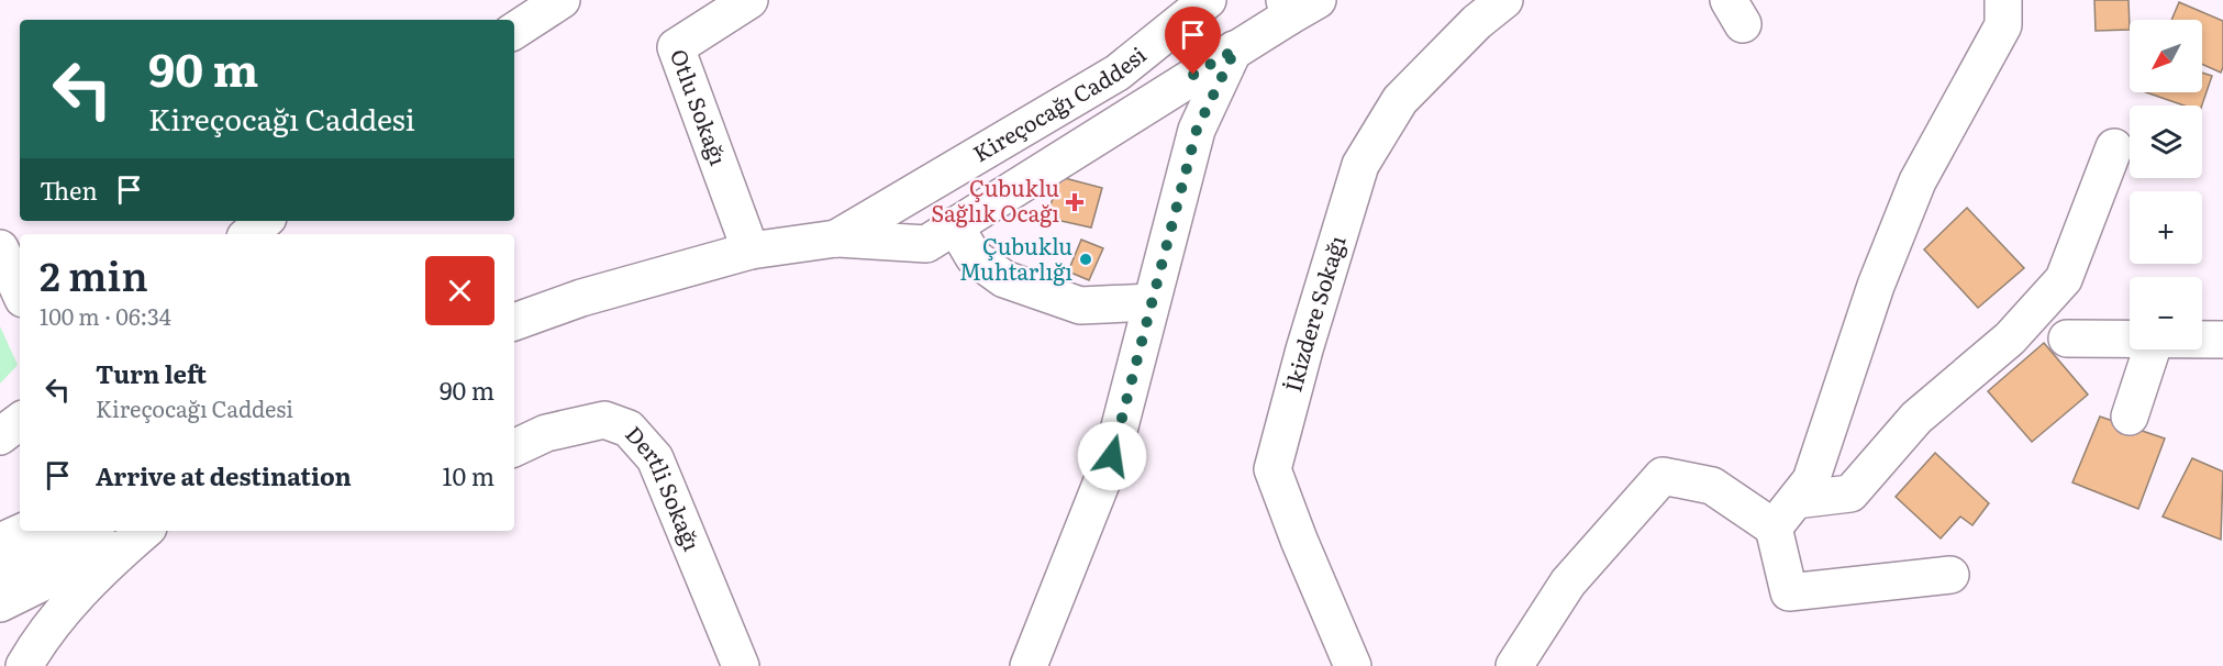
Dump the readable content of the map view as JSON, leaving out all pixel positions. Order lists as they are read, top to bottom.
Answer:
{
  "streets": {
    "street": [
      "Kireçocağı Caddesi",
      "Otlu Sokağı",
      "İkizdere Sokağı",
      "Dertli Sokağı"
    ]
  },
  "crossings": [
    ["Kireçocağı Caddesi", "Otlu Sokağı"]
  ],
  "places": {
    "health": ["Çubuklu Sağlık Ocağı"],
    "other": ["Çubuklu Muhtarlığı"]
  },
  "north": "bottom left",
  "page": {
    "map_buttons": ["+", "−"],
    "turn": ["90 m", "Kireçocağı Caddesi"],
    "then": "Then",
    "heading": ["2 min", "100 m · 06:34"],
    "list": [
      {
        "name": "Turn left",
        "note": "Kireçocağı Caddesi",
        "value": "90 m"
      },
      {
        "name": "Arrive at destination",
        "value": "10 m"
      }
    ]
  }
}
